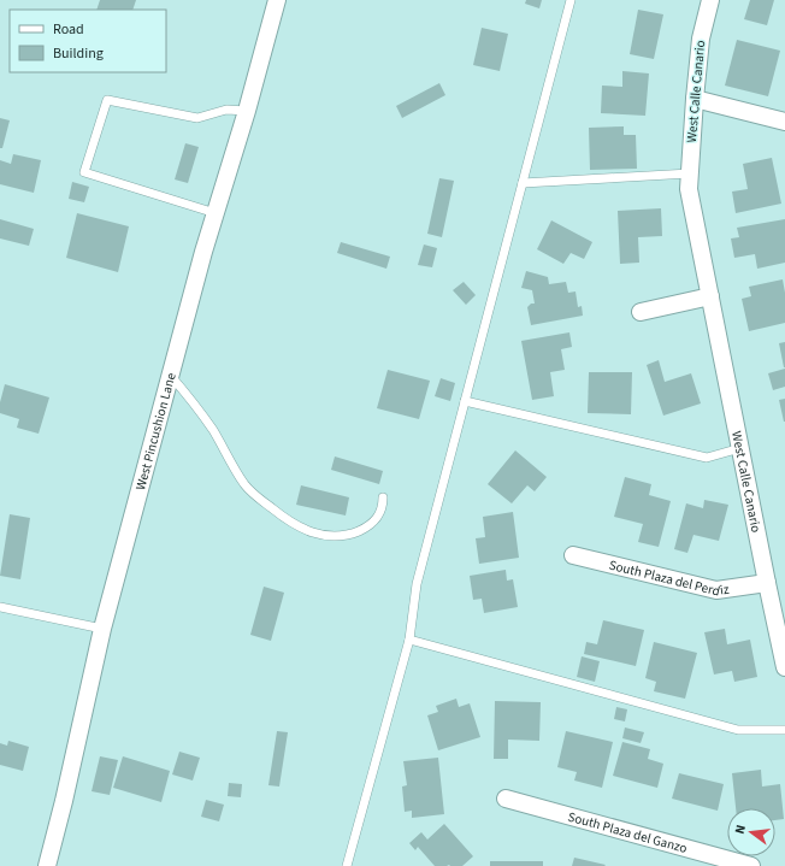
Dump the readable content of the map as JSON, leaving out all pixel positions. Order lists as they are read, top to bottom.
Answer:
{
  "streets": {
    "street": [
      "West Calle Canario",
      "West Pincushion Lane",
      "South Plaza del Perdiz",
      "South Plaza del Ganzo"
    ]
  },
  "crossings": [
    ["West Calle Canario", "South Plaza del Perdiz"]
  ],
  "legend": ["Road", "Building"],
  "north": "left"
}
